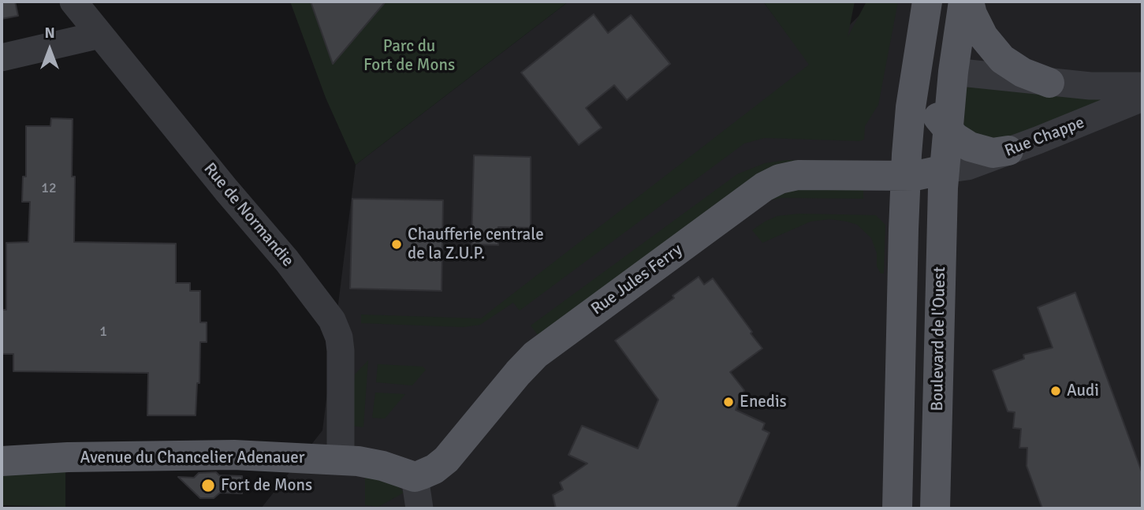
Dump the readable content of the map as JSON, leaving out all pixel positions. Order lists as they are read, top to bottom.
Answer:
{
  "streets": {
    "main road": ["Rue Jules Ferry", "Boulevard de l'Ouest", "Avenue du Chancelier Adenauer"],
    "street": ["Rue Chappe", "Rue de Normandie"]
  },
  "crossings": [
    ["Rue Chappe", "Rue Jules Ferry"],
    ["Rue Chappe", "Boulevard de l'Ouest"],
    ["Rue de Normandie", "Avenue du Chancelier Adenauer"],
    ["Rue Jules Ferry", "Boulevard de l'Ouest"],
    ["Rue Jules Ferry", "Avenue du Chancelier Adenauer"]
  ],
  "parks": ["Parc du Fort de Mons"],
  "places": [
    "Chaufferie centrale de la Z.U.P.",
    "Audi",
    "Enedis",
    "Fort de Mons"
  ],
  "house_numbers": ["12", "1"],
  "north": "top"
}
